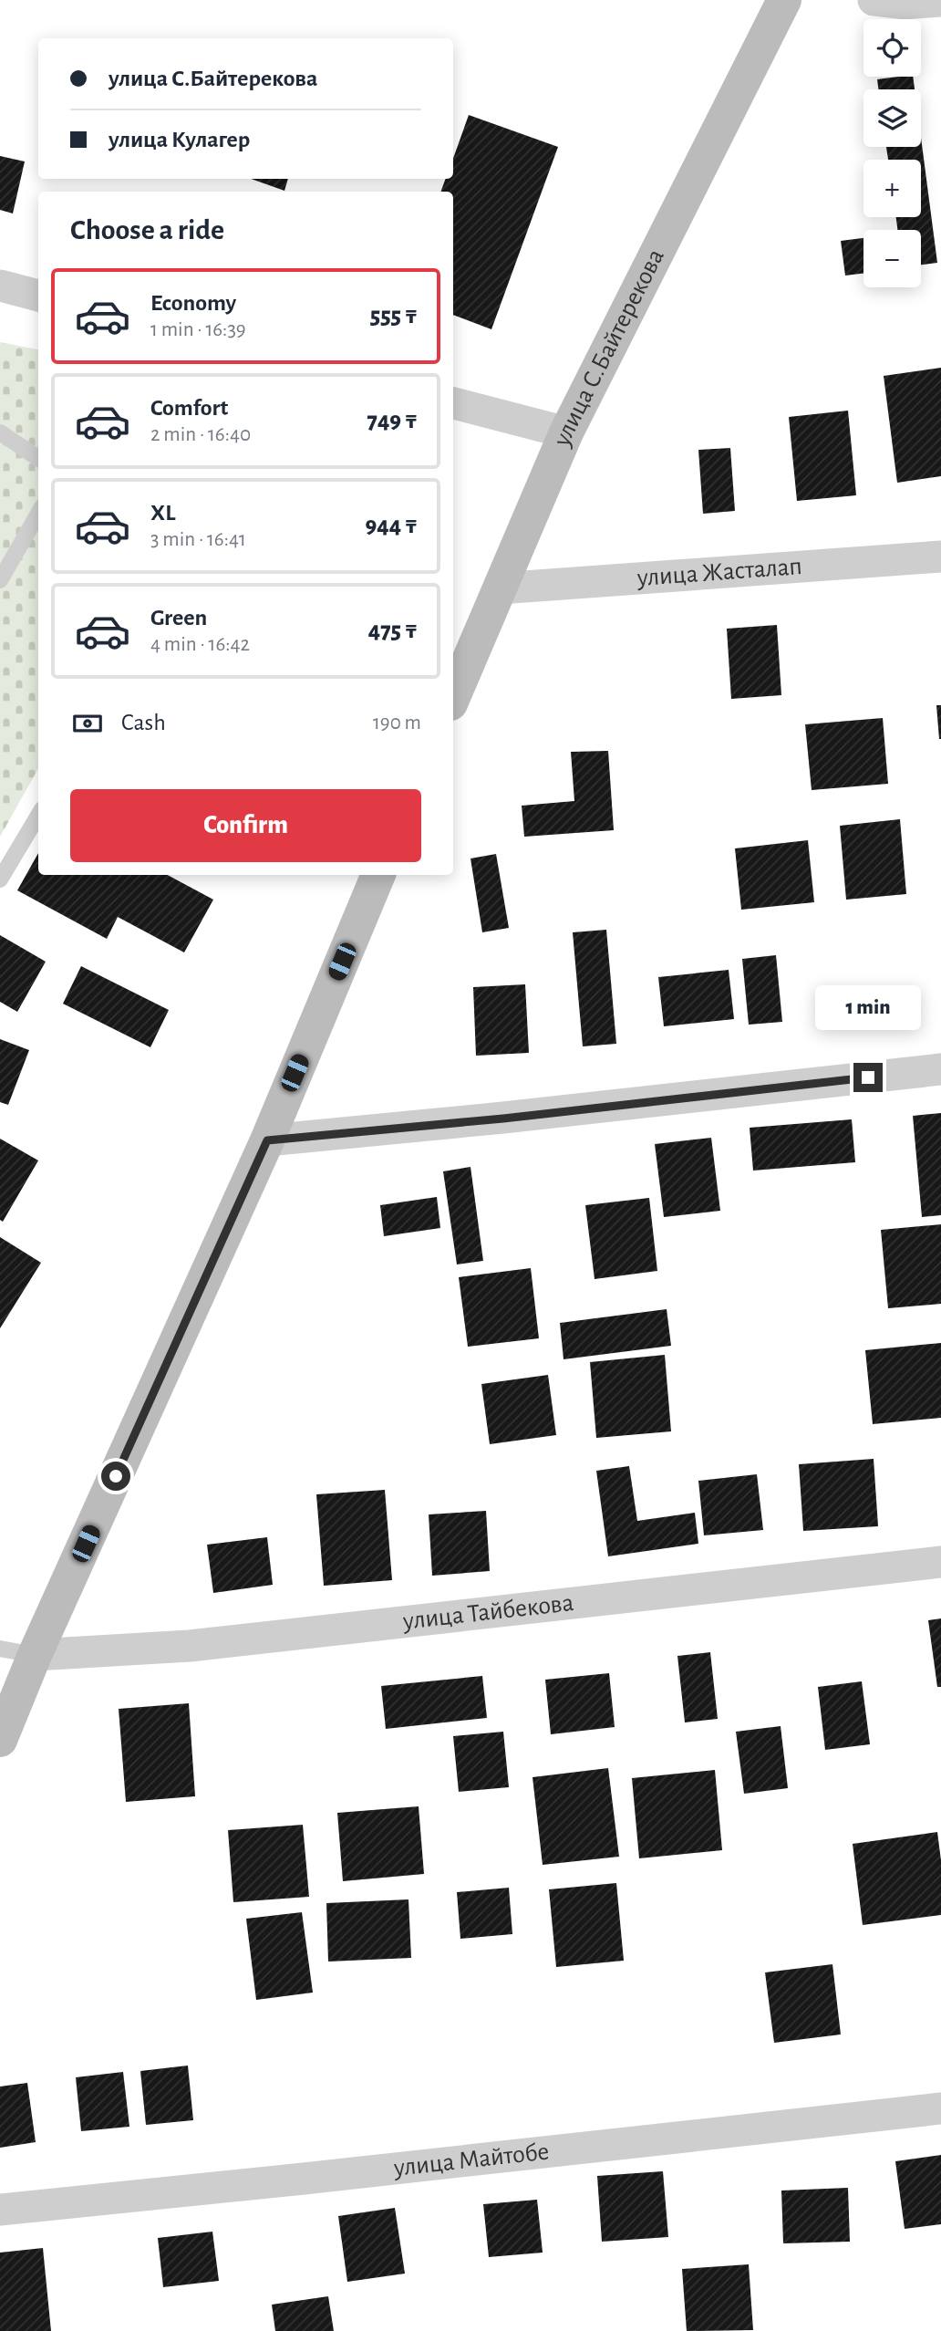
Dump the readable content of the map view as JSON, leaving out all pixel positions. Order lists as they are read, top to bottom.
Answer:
{
  "streets": {
    "main road": ["улица С.Байтерекова"],
    "street": ["улица Жасталап", "улица Тайбекова", "улица Майтобе"]
  },
  "crossings": [
    ["улица С.Байтерекова", "улица Жасталап"]
  ],
  "page": {
    "map_buttons": ["+", "−"],
    "banner": ["улица С.Байтерекова", "улица Кулагер"],
    "heading": "Choose a ride",
    "list": [
      {
        "name": "Economy",
        "note": "1 min · 16:39",
        "value": "555 ₸"
      },
      {
        "name": "Comfort",
        "note": "2 min · 16:40",
        "value": "749 ₸"
      },
      {
        "name": "XL",
        "note": "3 min · 16:41",
        "value": "944 ₸"
      },
      {
        "name": "Green",
        "note": "4 min · 16:42",
        "value": "475 ₸"
      }
    ],
    "pay": ["Cash", "190 m"],
    "buttons": "Confirm",
    "bubble": "1 min"
  }
}
